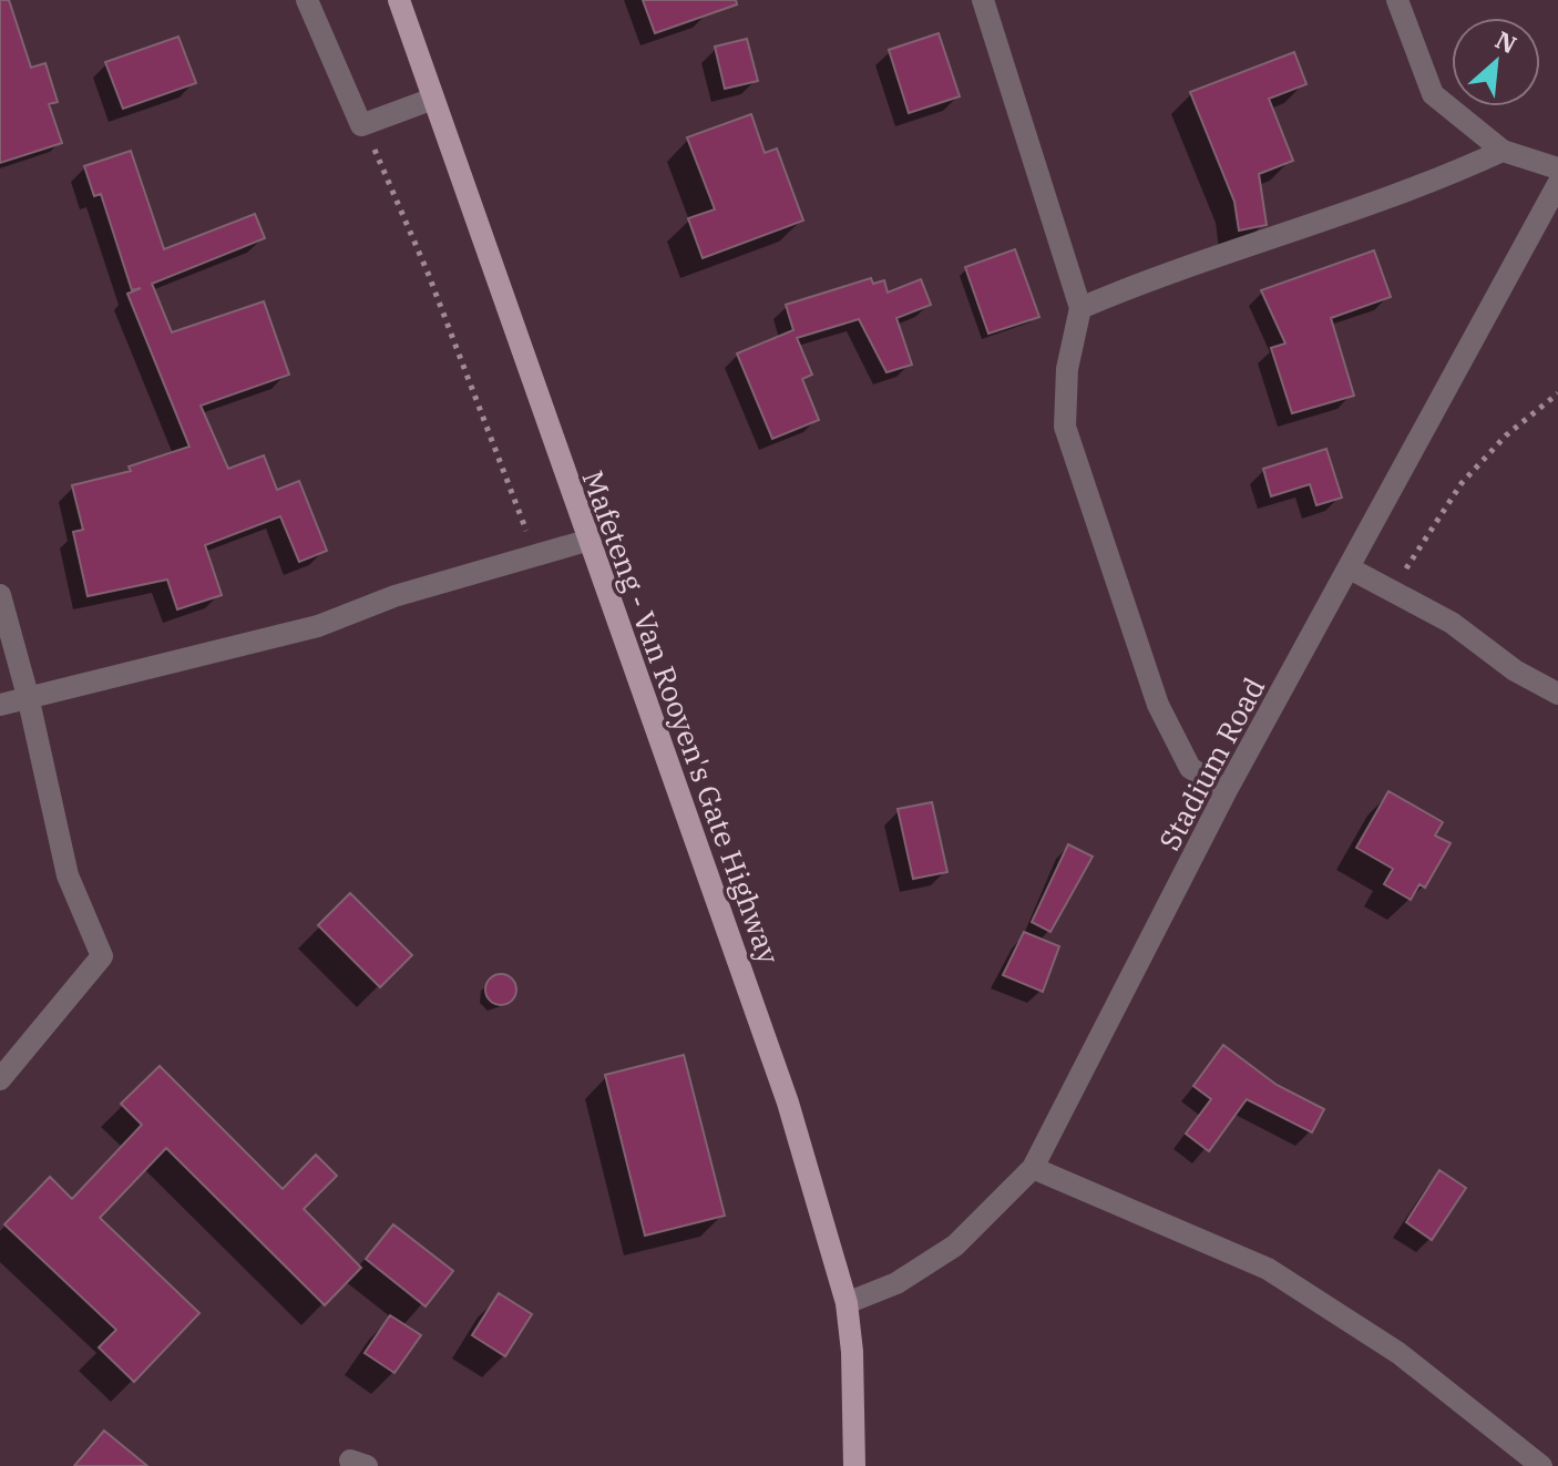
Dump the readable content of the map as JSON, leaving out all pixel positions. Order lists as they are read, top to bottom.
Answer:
{
  "streets": {
    "main road": ["Mafeteng - Van Rooyen's Gate Highway"],
    "street": ["Stadium Road"]
  },
  "crossings": [
    ["Mafeteng - Van Rooyen's Gate Highway", "Stadium Road"]
  ],
  "north": "top right"
}
